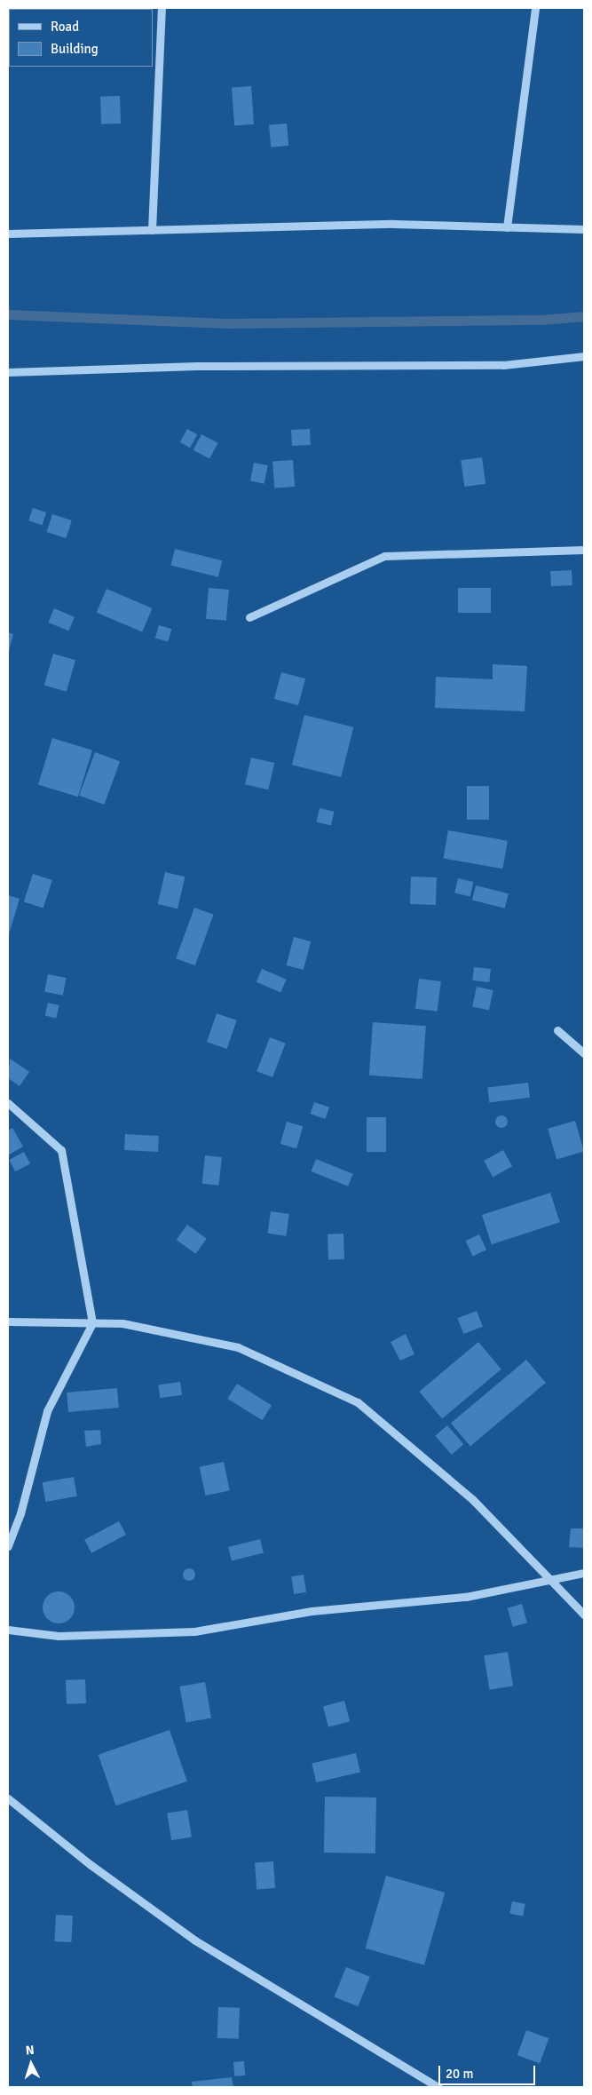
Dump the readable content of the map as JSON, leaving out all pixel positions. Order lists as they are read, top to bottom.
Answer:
{
  "legend": ["Road", "Building"],
  "scale_bar": "20 m",
  "north": "top"
}
